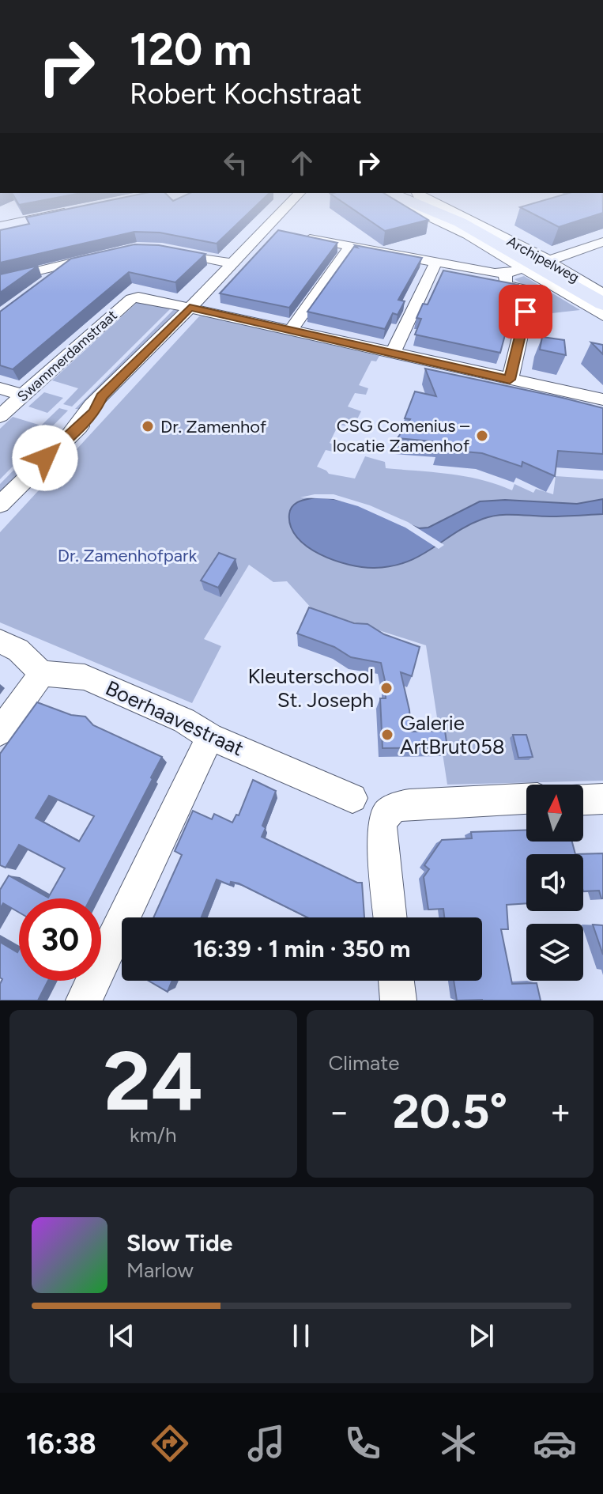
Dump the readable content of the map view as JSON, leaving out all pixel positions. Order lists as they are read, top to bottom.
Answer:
{
  "streets": {
    "main road": ["Archipelweg"],
    "street": ["Swammerdamstraat", "Boerhaavestraat"]
  },
  "parks": ["Dr. Zamenhofpark"],
  "places": [
    "Dr. Zamenhof",
    "CSG Comenius – locatie Zamenhof",
    "Kleuterschool St. Joseph",
    "Galerie ArtBrut058"
  ],
  "north": "top",
  "page": {
    "turn": ["120 m", "Robert Kochstraat"],
    "limit": "30",
    "trip": "16:39 · 1 min · 350 m",
    "tile": [
      ["24", "km/h"],
      "Climate"
    ],
    "heat": ["−", "20.5°", "+"],
    "song": ["Slow Tide", "Marlow"],
    "tabs": "16:38"
  }
}
